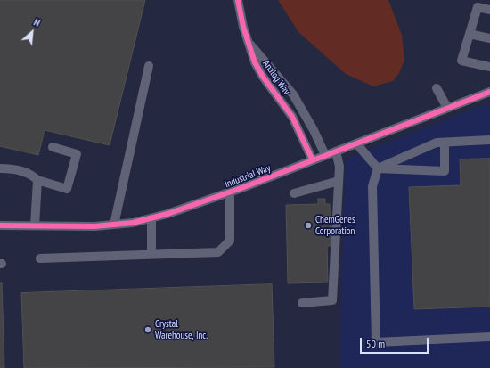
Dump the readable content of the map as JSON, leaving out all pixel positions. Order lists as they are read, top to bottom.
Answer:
{
  "streets": {
    "street": ["Analog Way", "Industrial Way"]
  },
  "crossings": [
    ["Analog Way", "Industrial Way"]
  ],
  "places": ["ChemGenes Corporation", "Crystal Warehouse, Inc."],
  "scale_bar": "50 m",
  "north": "top right"
}
